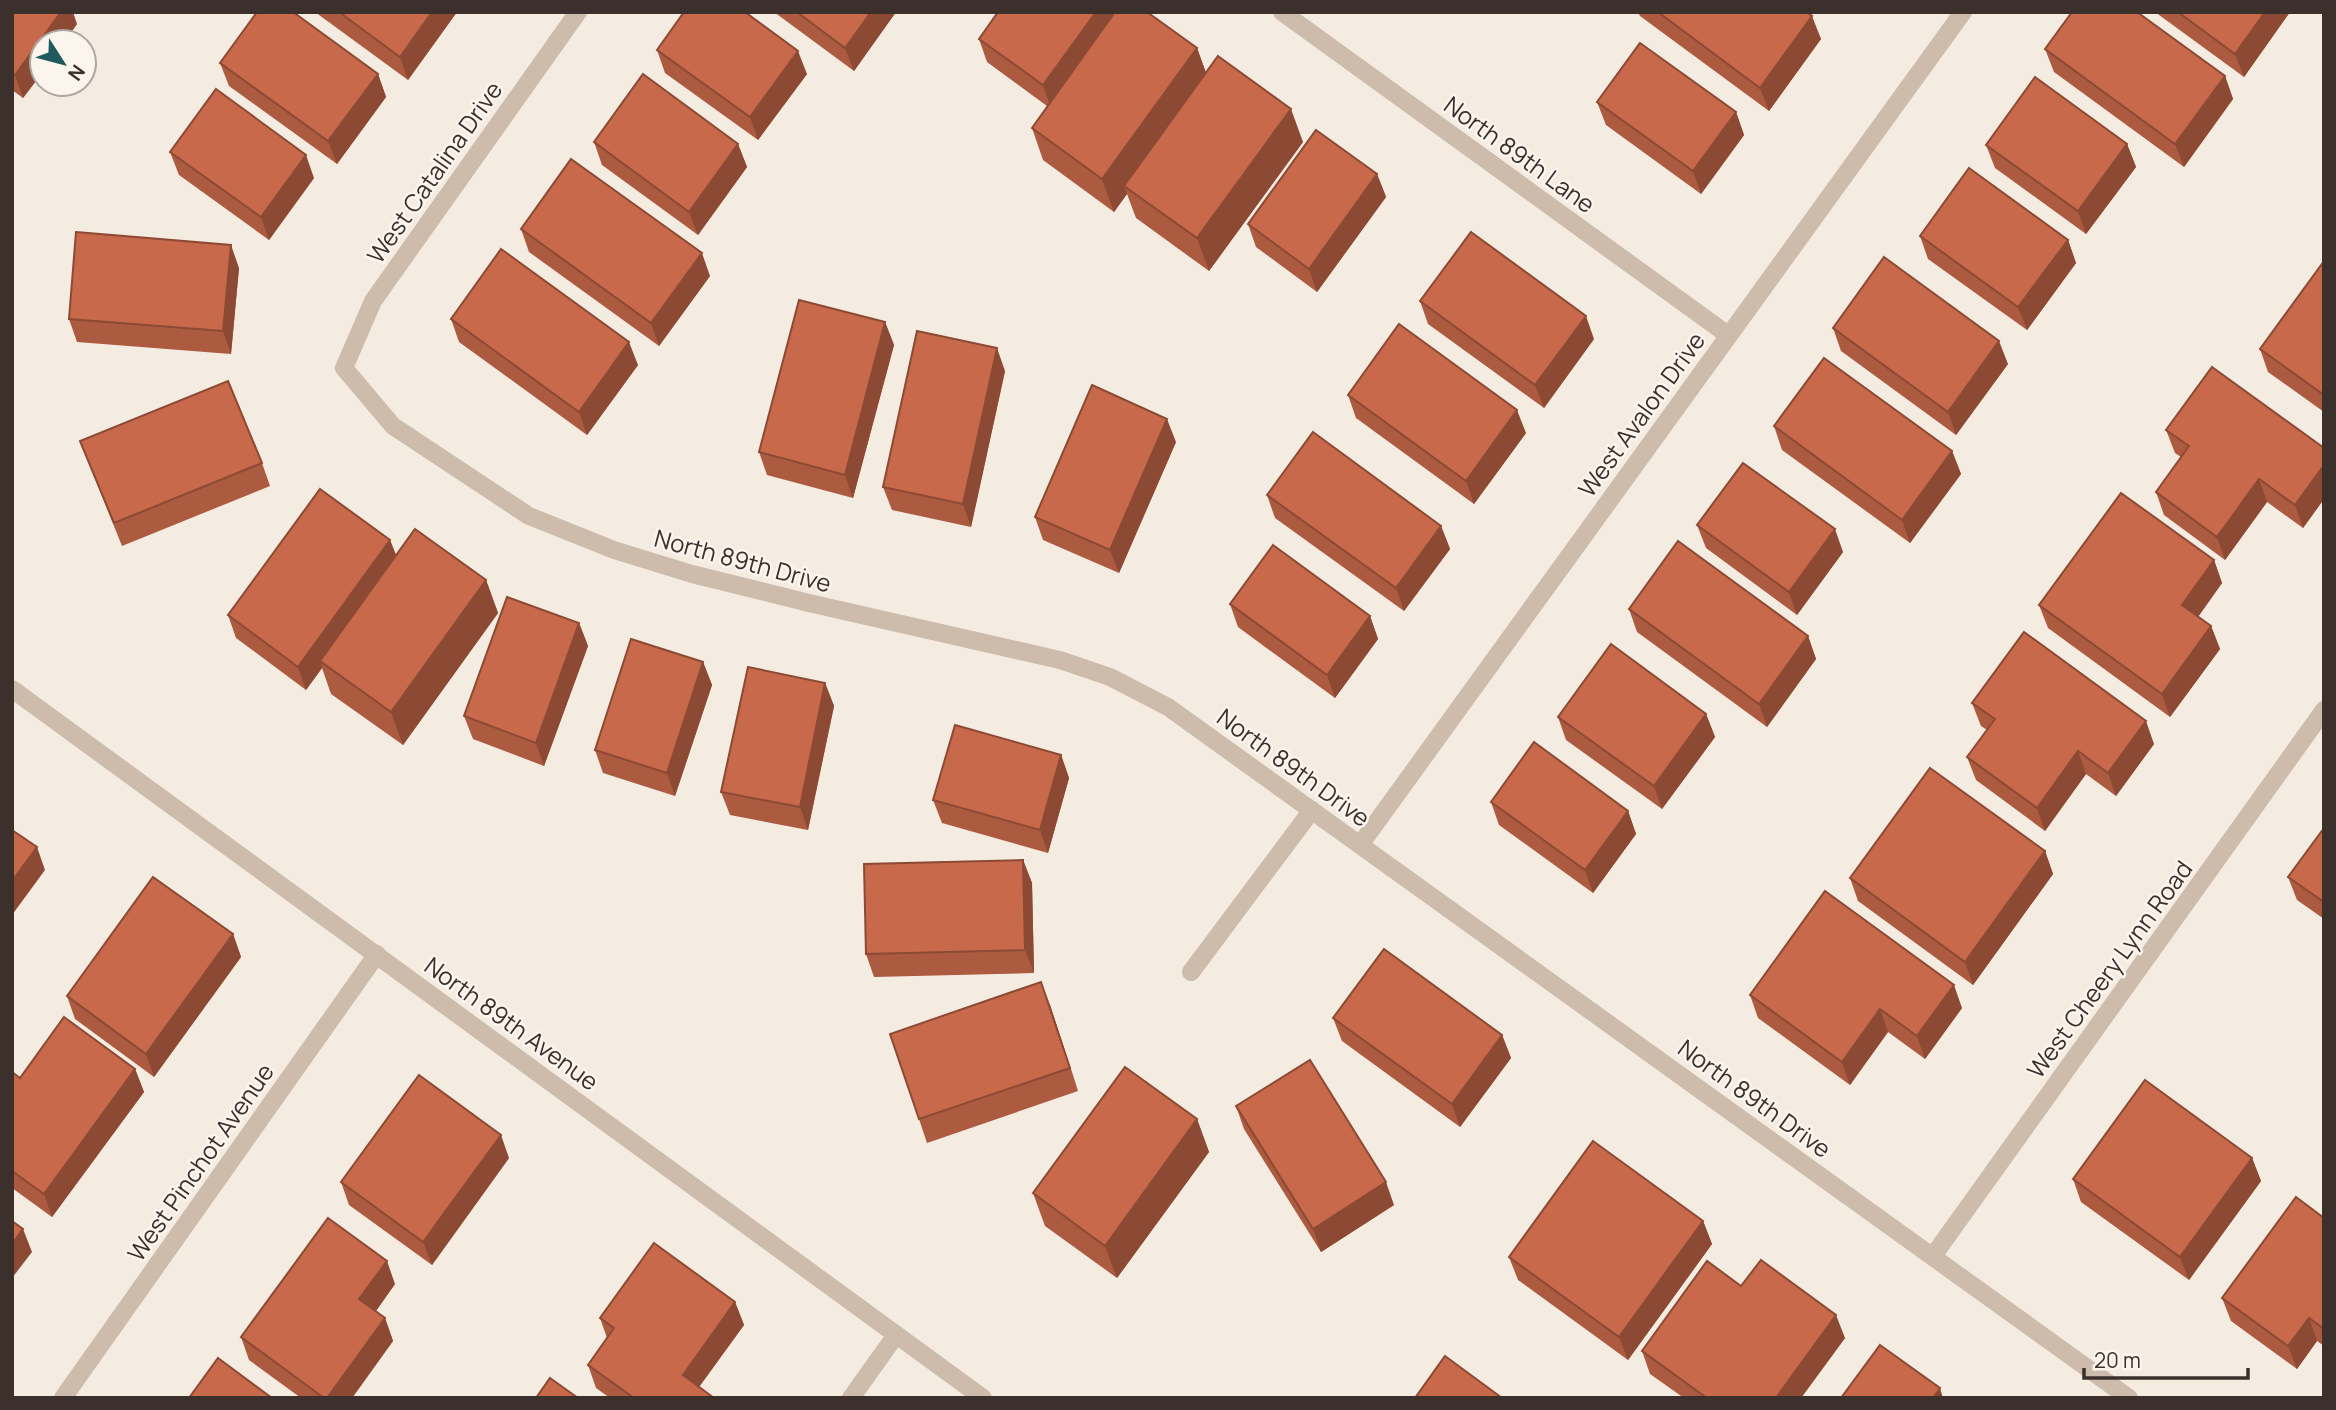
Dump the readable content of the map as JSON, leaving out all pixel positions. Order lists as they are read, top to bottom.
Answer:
{
  "streets": {
    "street": [
      "North 89th Lane",
      "West Catalina Drive",
      "West Avalon Drive",
      "North 89th Drive",
      "West Cheery Lynn Road",
      "North 89th Avenue",
      "West Pinchot Avenue"
    ]
  },
  "crossings": [
    ["North 89th Lane", "West Avalon Drive"],
    ["West Catalina Drive", "North 89th Drive"],
    ["West Avalon Drive", "North 89th Drive"],
    ["North 89th Drive", "West Cheery Lynn Road"],
    ["North 89th Avenue", "West Pinchot Avenue"]
  ],
  "scale_bar": "20 m",
  "north": "bottom right"
}
